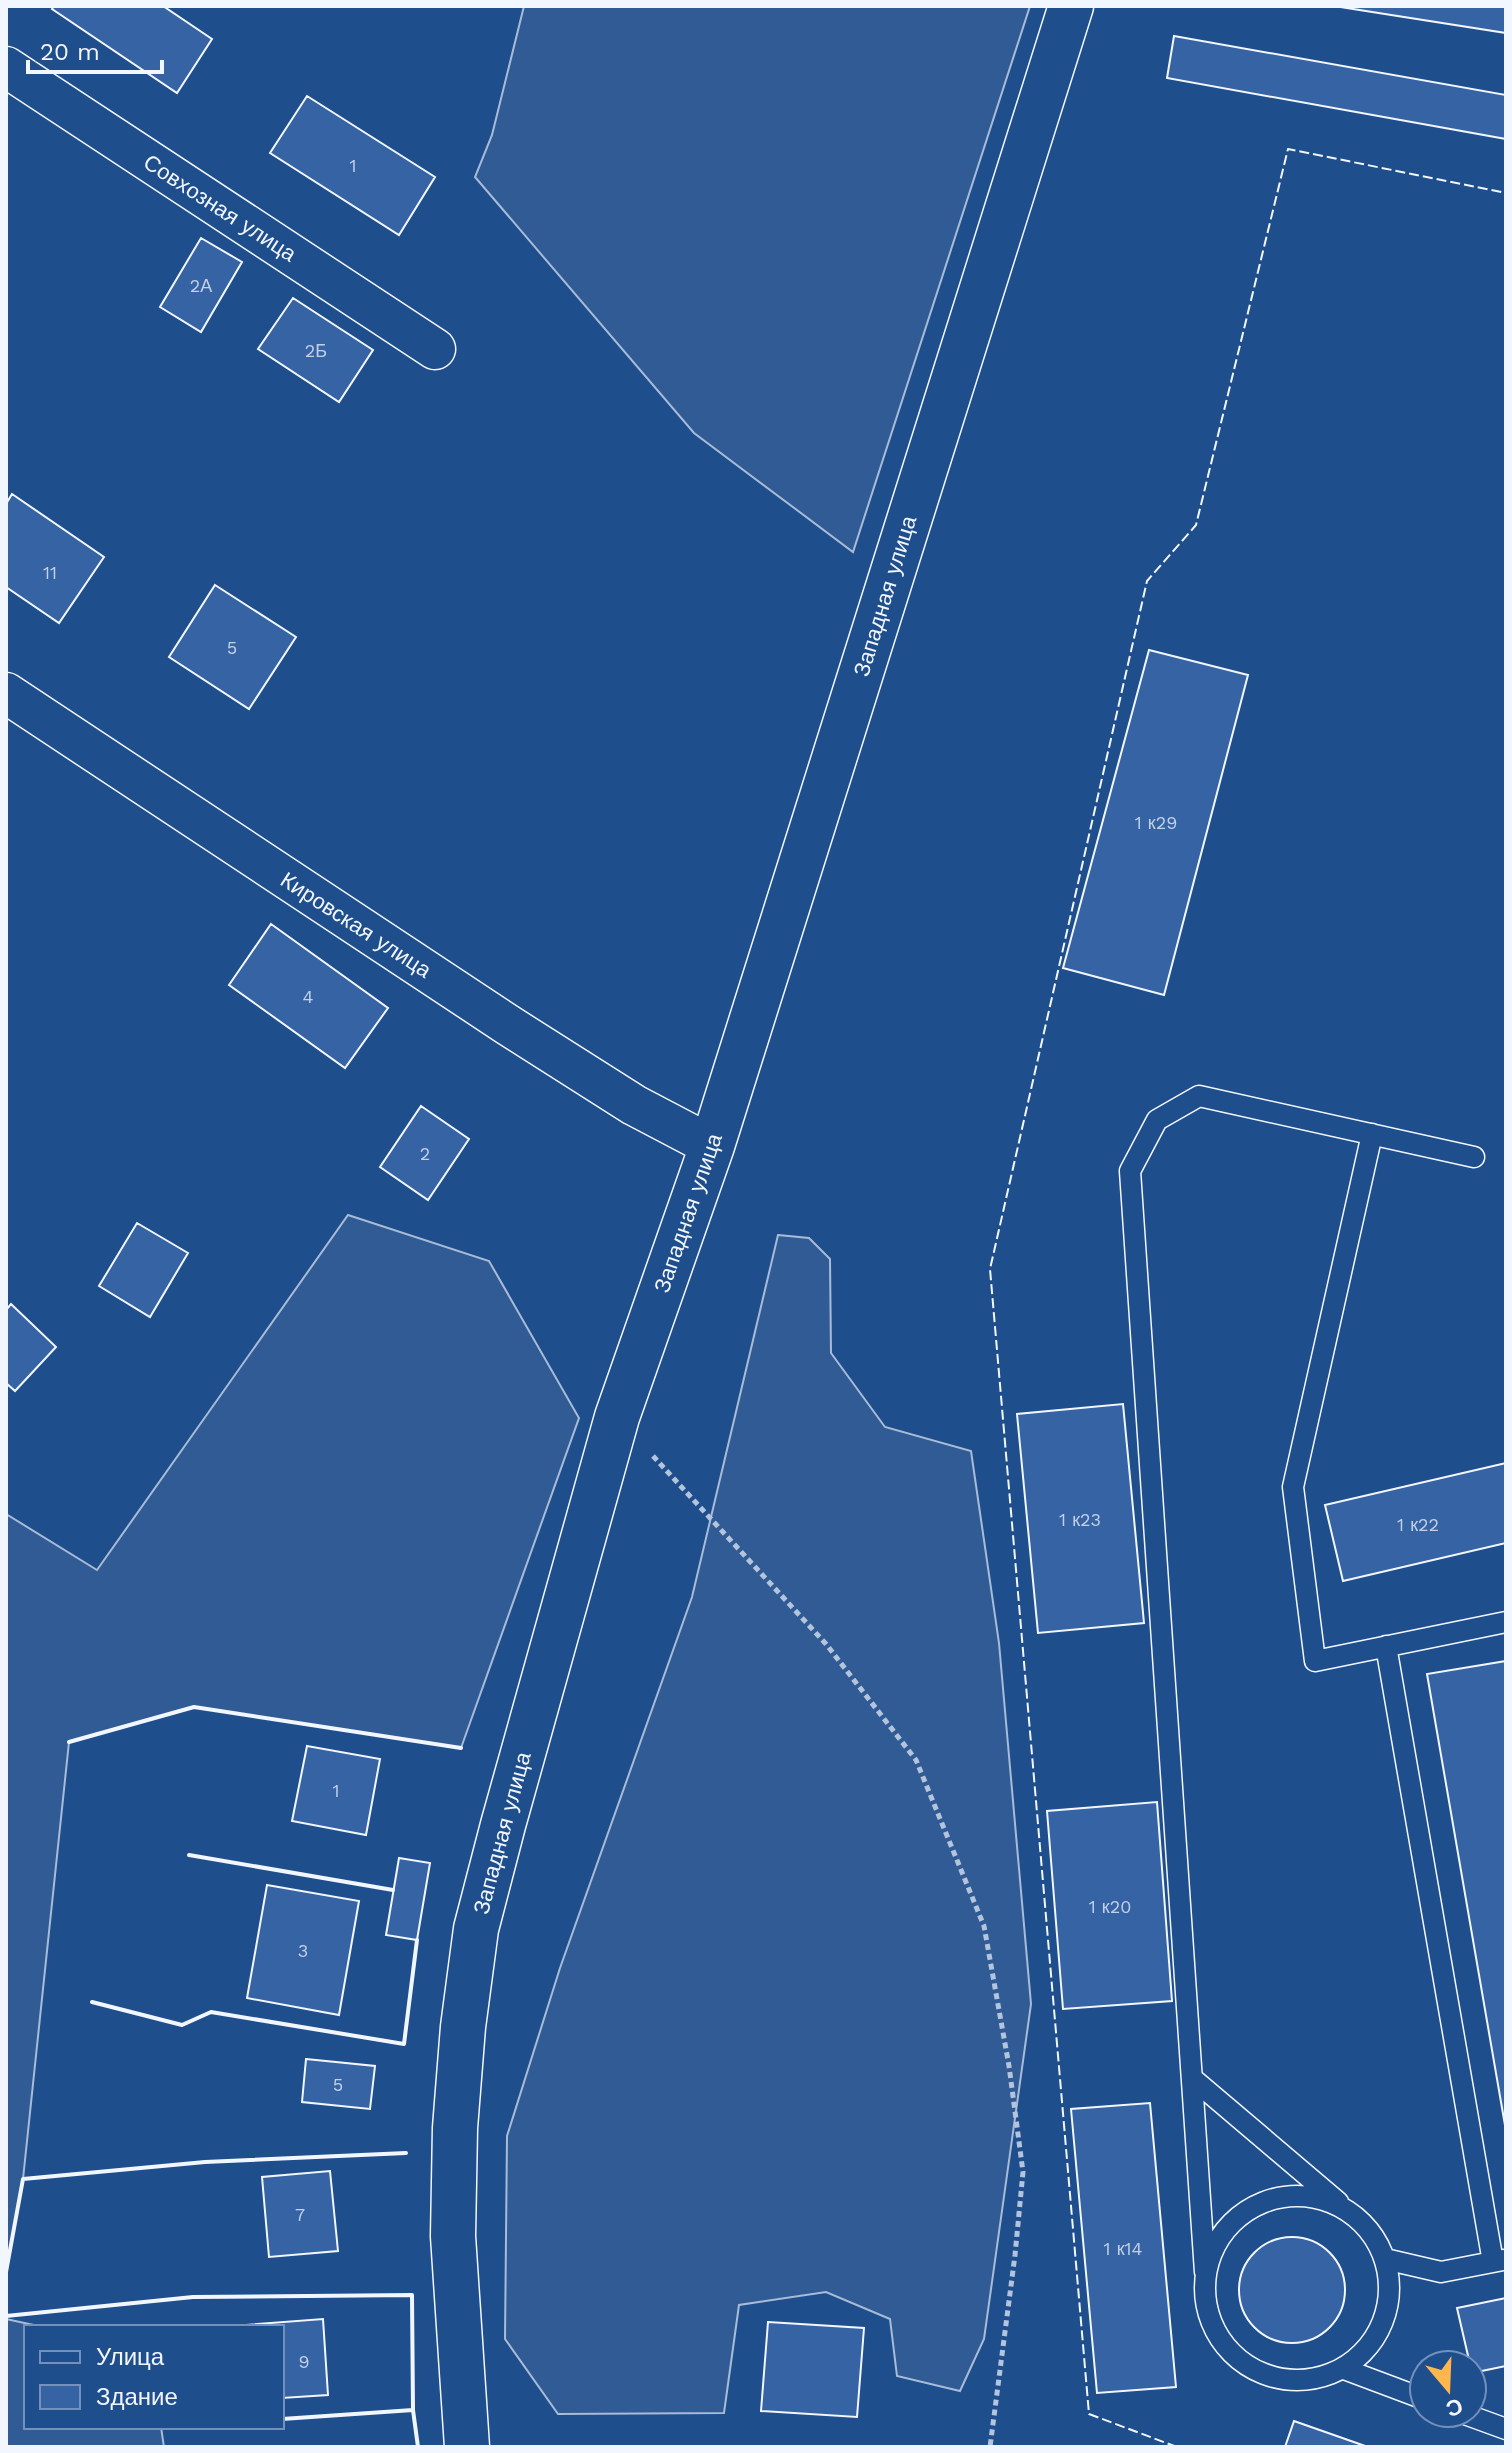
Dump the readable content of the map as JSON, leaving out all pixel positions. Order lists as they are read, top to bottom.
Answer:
{
  "streets": {
    "street": ["Совхозная улица", "Западная улица", "Кировская улица"]
  },
  "crossings": [
    ["Западная улица", "Кировская улица"]
  ],
  "house_numbers": [
    "1",
    "2А",
    "2Б",
    "11",
    "5",
    "1 к29",
    "4",
    "2",
    "1 к23",
    "1 к22",
    "1",
    "1 к20",
    "3",
    "5",
    "7",
    "1 к14",
    "9"
  ],
  "legend": ["Улица", "Здание"],
  "scale_bar": "20 m",
  "north": "bottom"
}
